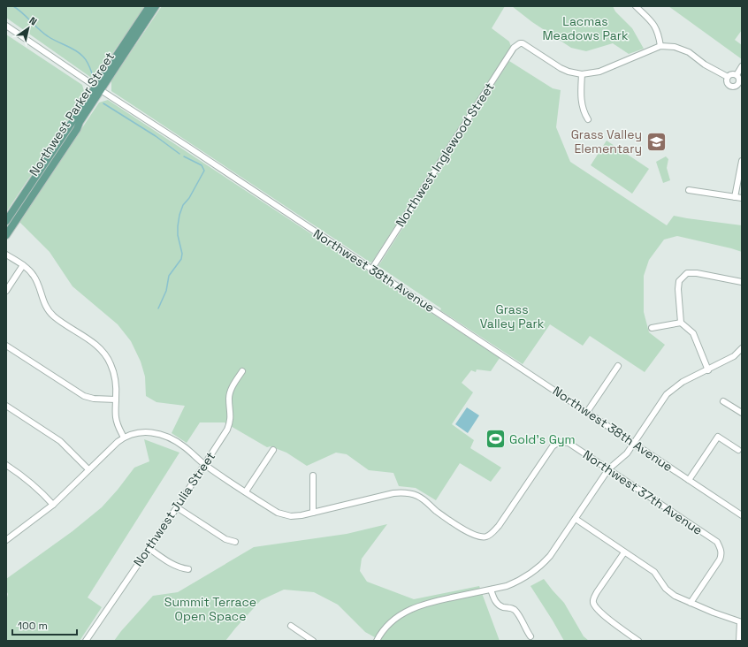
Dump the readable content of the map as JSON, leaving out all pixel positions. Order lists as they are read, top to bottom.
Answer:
{
  "streets": {
    "main road": ["Northwest Parker Street"],
    "street": [
      "Northwest Inglewood Street",
      "Northwest 38th Avenue",
      "Northwest 37th Avenue",
      "Northwest Julia Street"
    ]
  },
  "crossings": [
    ["Northwest Parker Street", "Northwest 38th Avenue"],
    ["Northwest Inglewood Street", "Northwest 38th Avenue"]
  ],
  "parks": ["Lacmas Meadows Park", "Grass Valley Park", "Summit Terrace Open Space"],
  "places": {
    "school or university": ["Grass Valley Elementary"],
    "sports": ["Gold's Gym"]
  },
  "scale_bar": "100 m",
  "north": "top right"
}
